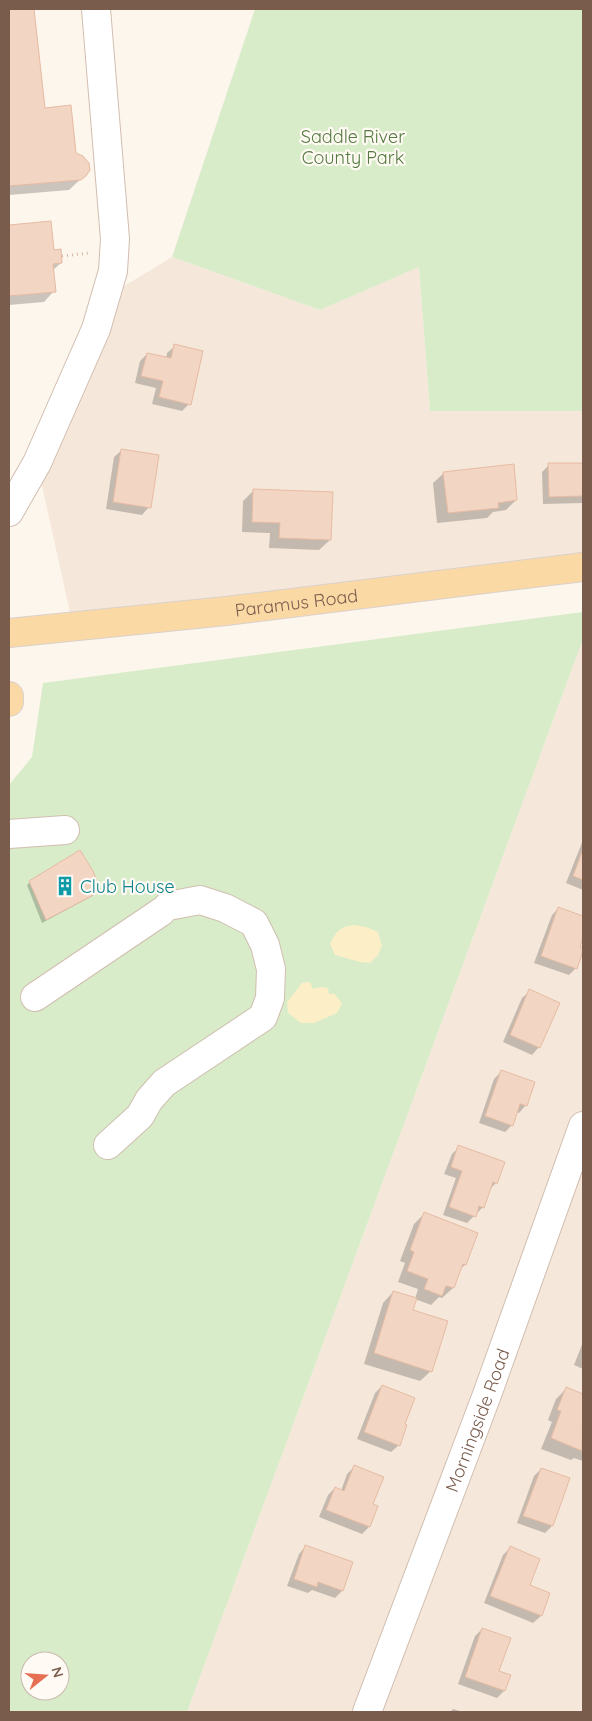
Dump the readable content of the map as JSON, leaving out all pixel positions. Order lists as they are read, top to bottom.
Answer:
{
  "streets": {
    "main road": ["Paramus Road"],
    "street": ["Morningside Road"]
  },
  "parks": ["Saddle River County Park"],
  "places": {
    "building": ["Club House"]
  },
  "north": "right"
}
